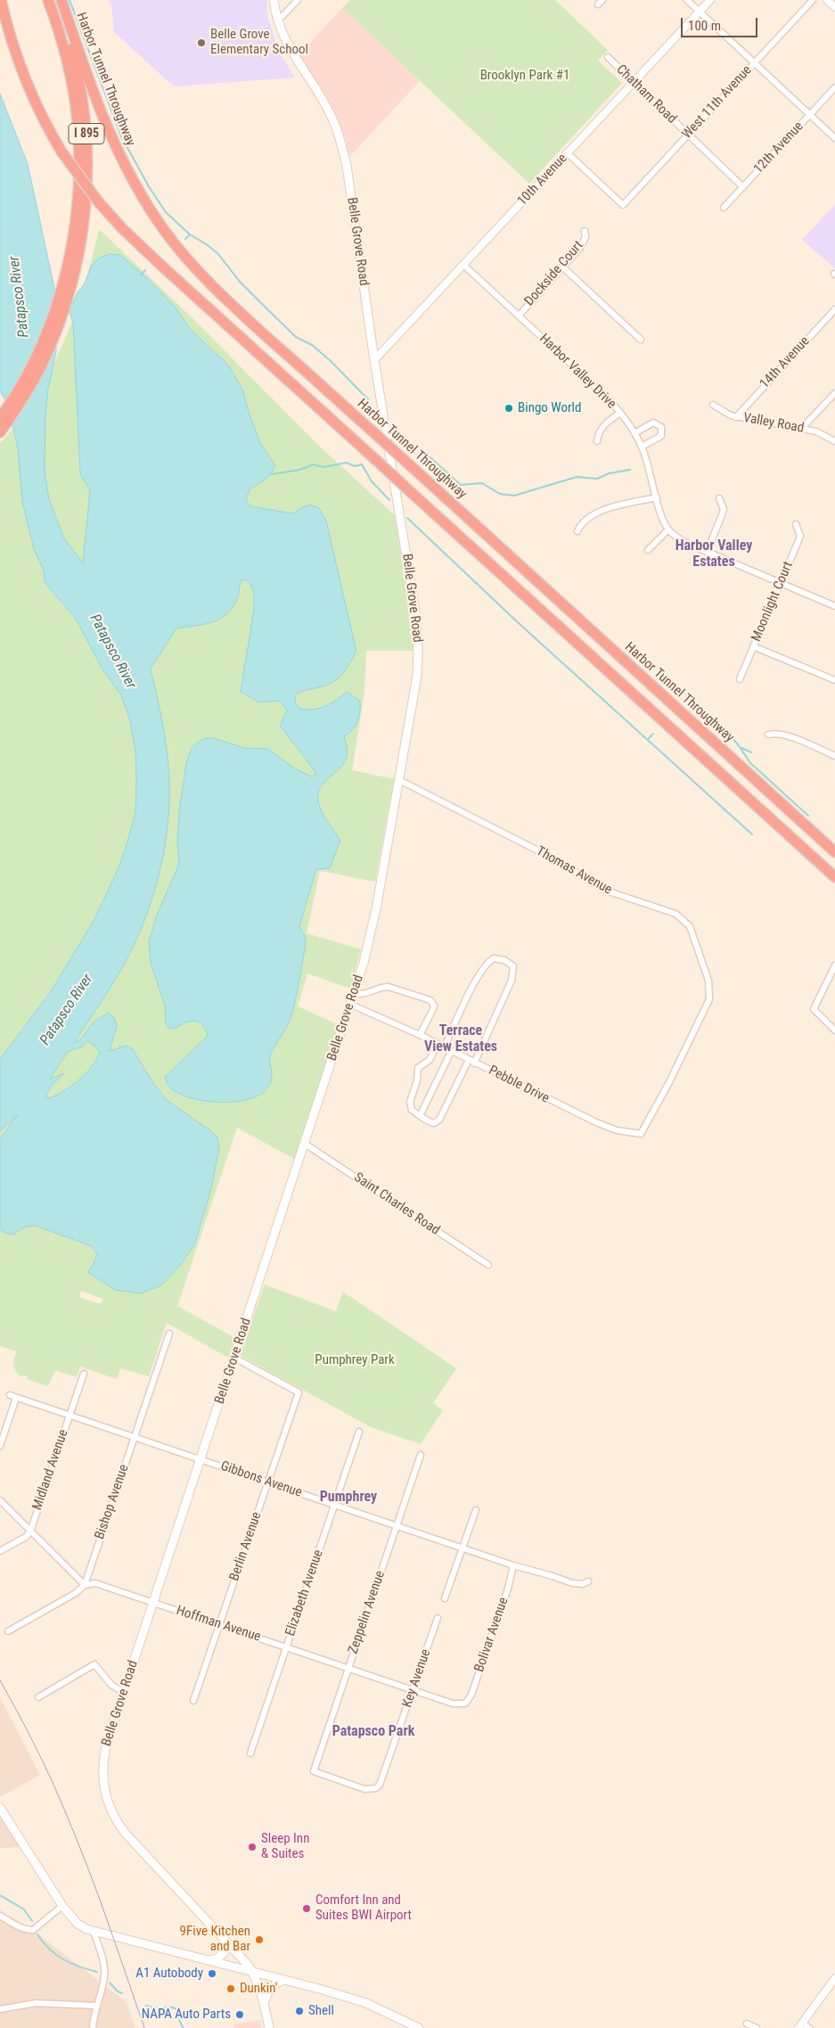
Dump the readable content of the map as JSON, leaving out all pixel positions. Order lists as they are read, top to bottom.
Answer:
{
  "streets": {
    "highway": ["Harbor Tunnel Throughway", "I 895"],
    "main road": ["Belle Grove Road"],
    "street": [
      "Chatham Road",
      "West 11th Avenue",
      "12th Avenue",
      "10th Avenue",
      "Dockside Court",
      "14th Avenue",
      "Harbor Valley Drive",
      "Valley Road",
      "Moonlight Court",
      "Thomas Avenue",
      "Pebble Drive",
      "Saint Charles Road",
      "Midland Avenue",
      "Gibbons Avenue",
      "Bishop Avenue",
      "Berlin Avenue",
      "Elizabeth Avenue",
      "Zeppelin Avenue",
      "Hoffman Avenue",
      "Bolivar Avenue",
      "Key Avenue"
    ]
  },
  "crossings": [
    ["Harbor Tunnel Throughway", "I 895"],
    ["Chatham Road", "West 11th Avenue"],
    ["Chatham Road", "12th Avenue"],
    ["Chatham Road", "10th Avenue"],
    ["West 11th Avenue", "10th Avenue"],
    ["10th Avenue", "Belle Grove Road"],
    ["10th Avenue", "Harbor Valley Drive"],
    ["Belle Grove Road", "Thomas Avenue"],
    ["Belle Grove Road", "Pebble Drive"],
    ["Belle Grove Road", "Saint Charles Road"],
    ["Belle Grove Road", "Gibbons Avenue"],
    ["Belle Grove Road", "Berlin Avenue"],
    ["Belle Grove Road", "Hoffman Avenue"],
    ["Dockside Court", "Harbor Valley Drive"],
    ["14th Avenue", "Valley Road"],
    ["Thomas Avenue", "Pebble Drive"],
    ["Midland Avenue", "Gibbons Avenue"],
    ["Gibbons Avenue", "Bishop Avenue"],
    ["Gibbons Avenue", "Berlin Avenue"],
    ["Gibbons Avenue", "Elizabeth Avenue"],
    ["Gibbons Avenue", "Zeppelin Avenue"],
    ["Gibbons Avenue", "Bolivar Avenue"],
    ["Bishop Avenue", "Hoffman Avenue"],
    ["Berlin Avenue", "Hoffman Avenue"],
    ["Elizabeth Avenue", "Hoffman Avenue"],
    ["Zeppelin Avenue", "Hoffman Avenue"],
    ["Zeppelin Avenue", "Key Avenue"],
    ["Hoffman Avenue", "Bolivar Avenue"],
    ["Hoffman Avenue", "Key Avenue"]
  ],
  "districts": [
    "Harbor Valley Estates",
    "Terrace View Estates",
    "Pumphrey",
    "Patapsco Park"
  ],
  "water": ["Patapsco River"],
  "parks": ["Brooklyn Park #1", "Pumphrey Park"],
  "places": [
    "Belle Grove Elementary School",
    "Bingo World",
    "Sleep Inn & Suites",
    "Comfort Inn and Suites BWI Airport",
    "9Five Kitchen and Bar",
    "A1 Autobody",
    "Dunkin'",
    "Shell",
    "NAPA Auto Parts"
  ],
  "scale_bar": "100 m"
}
